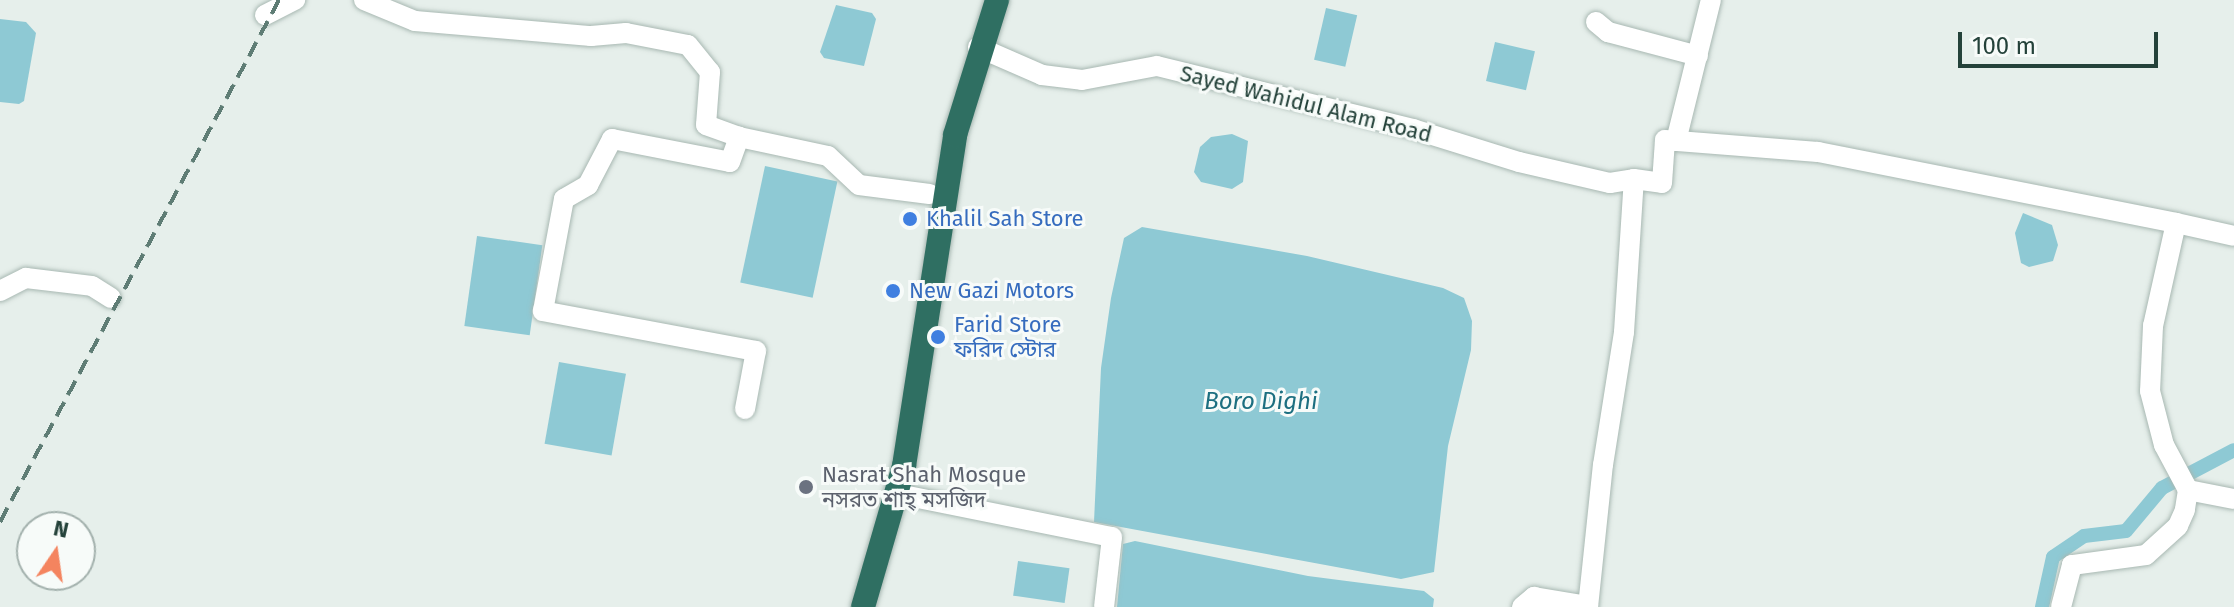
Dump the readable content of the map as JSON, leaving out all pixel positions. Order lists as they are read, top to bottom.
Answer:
{
  "streets": {
    "street": ["Sayed Wahidul Alam Road"]
  },
  "water": ["Boro Dighi"],
  "places": [
    "Khalil Sah Store",
    "New Gazi Motors",
    "Farid Store ফরিদ স্টোর",
    "Nasrat Shah Mosque নসরত শাহ্‌ মসজিদ"
  ],
  "scale_bar": "100 m",
  "north": "top"
}
